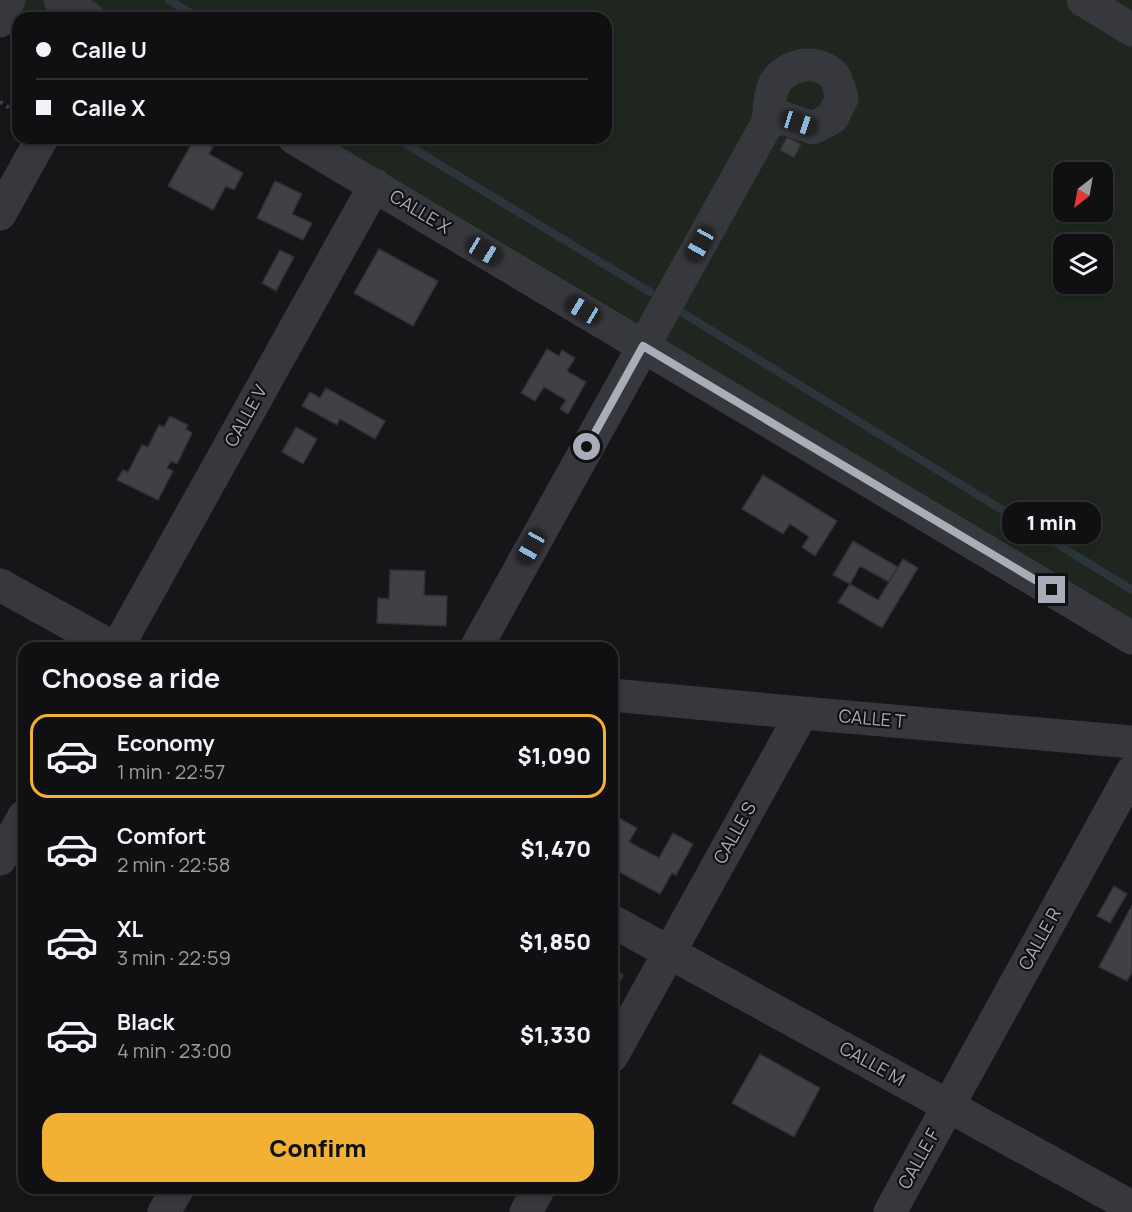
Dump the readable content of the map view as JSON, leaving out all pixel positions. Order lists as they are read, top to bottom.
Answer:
{
  "streets": {
    "street": [
      "CALLE X",
      "CALLE V",
      "CALLE T",
      "CALLE S",
      "CALLE R",
      "CALLE M",
      "CALLE F"
    ]
  },
  "crossings": [
    ["CALLE X", "CALLE V"],
    ["CALLE T", "CALLE S"],
    ["CALLE S", "CALLE M"],
    ["CALLE R", "CALLE M"],
    ["CALLE R", "CALLE F"],
    ["CALLE M", "CALLE F"]
  ],
  "north": "bottom left",
  "page": {
    "banner": ["Calle U", "Calle X"],
    "bubble": "1 min",
    "heading": "Choose a ride",
    "list": [
      {
        "name": "Economy",
        "note": "1 min · 22:57",
        "value": "$1,090"
      },
      {
        "name": "Comfort",
        "note": "2 min · 22:58",
        "value": "$1,470"
      },
      {
        "name": "XL",
        "note": "3 min · 22:59",
        "value": "$1,850"
      },
      {
        "name": "Black",
        "note": "4 min · 23:00",
        "value": "$1,330"
      }
    ],
    "buttons": "Confirm"
  }
}
